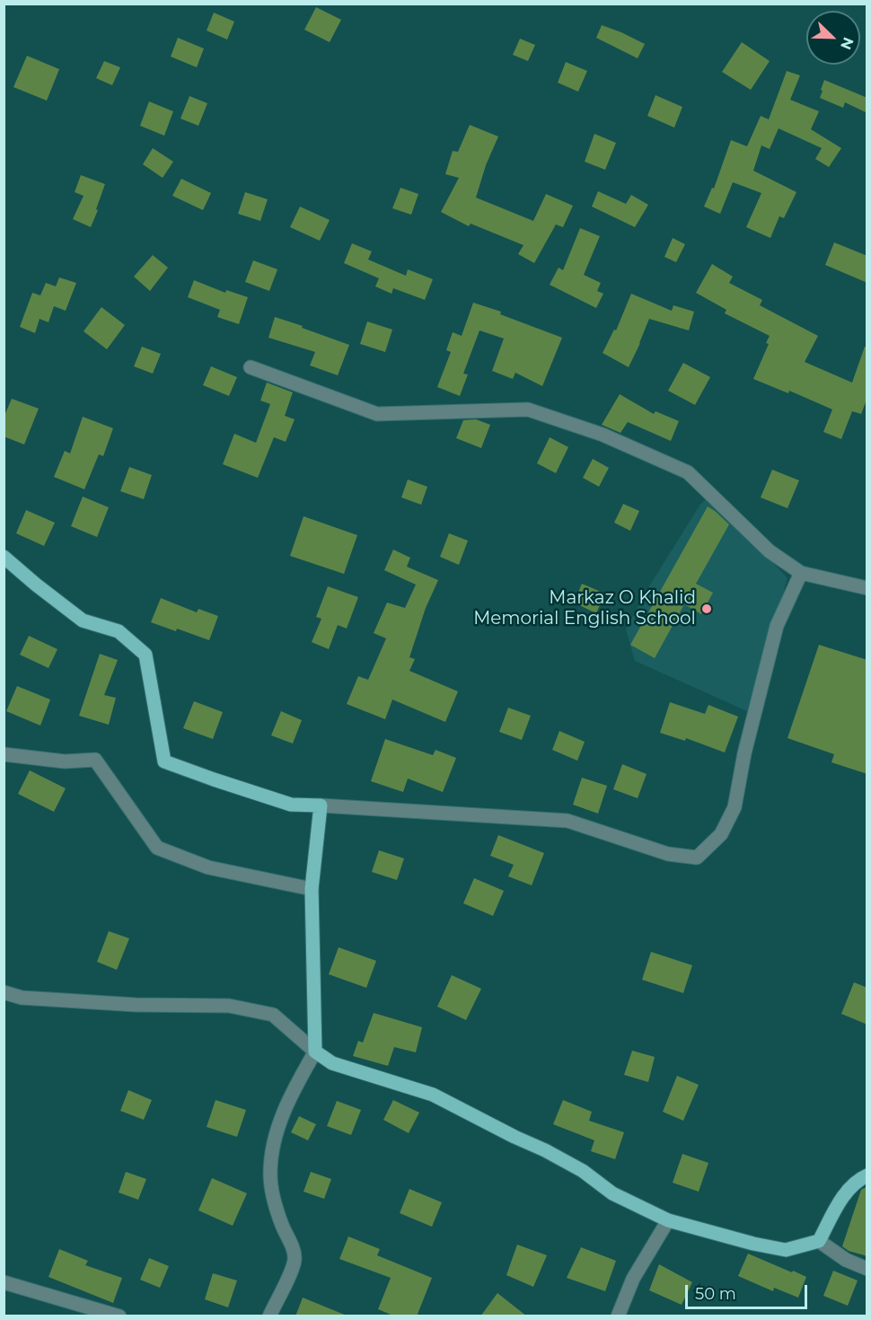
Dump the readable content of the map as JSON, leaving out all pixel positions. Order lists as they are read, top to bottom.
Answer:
{
  "places": ["Markaz O Khalid Memorial English School"],
  "scale_bar": "50 m",
  "north": "bottom right"
}
